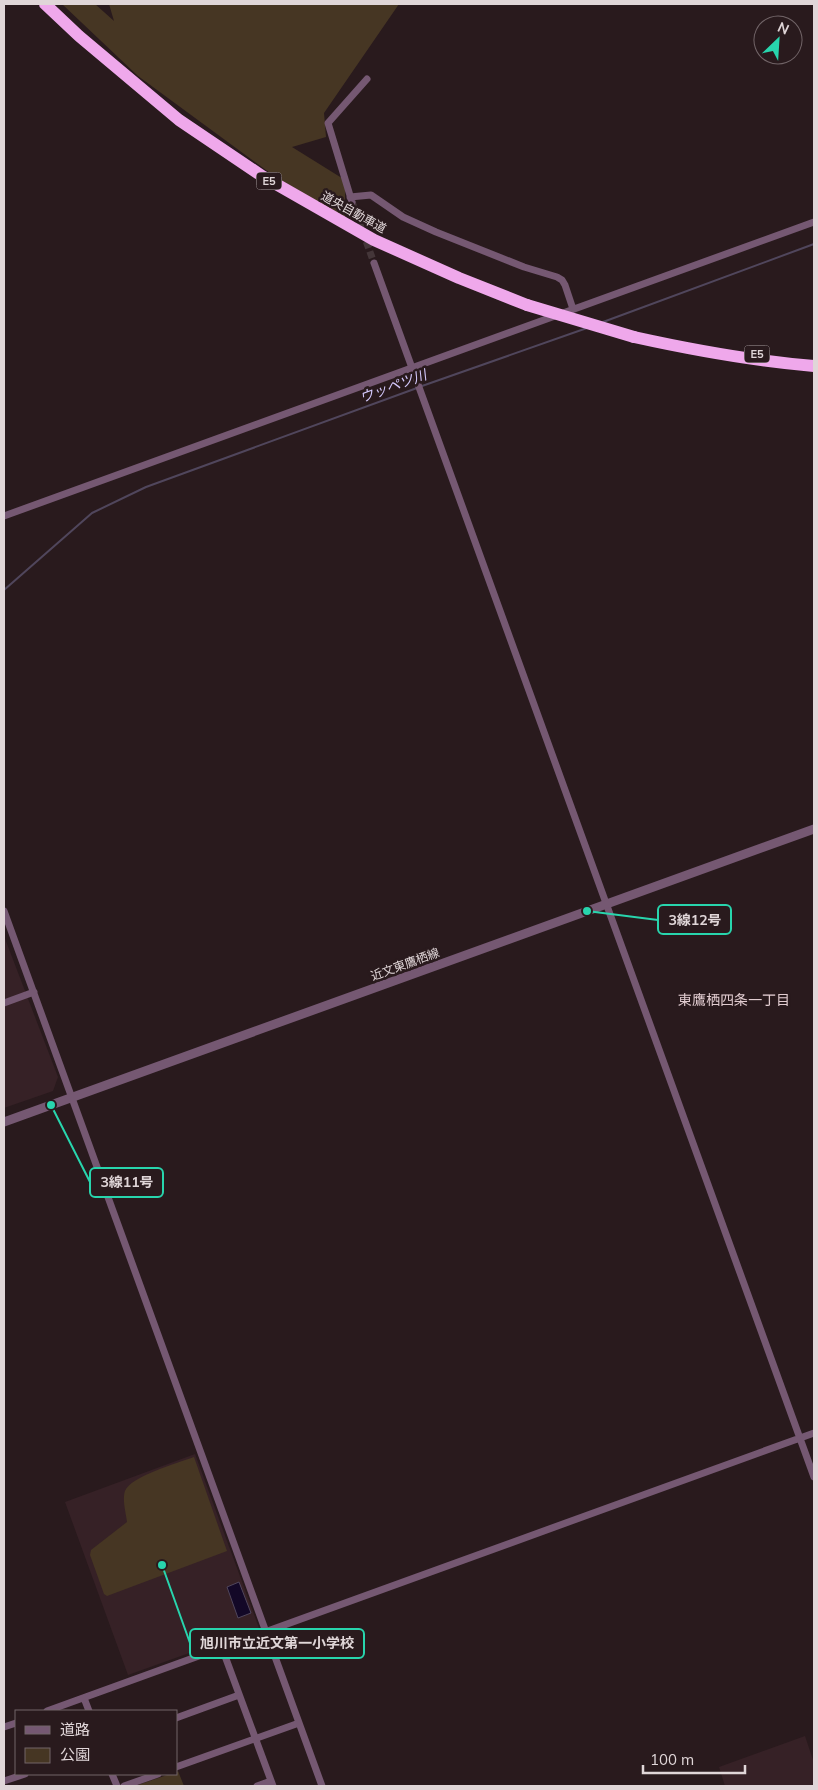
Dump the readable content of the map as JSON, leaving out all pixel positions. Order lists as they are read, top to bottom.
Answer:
{
  "streets": {
    "highway": ["E5", "道央自動車道"],
    "street": ["近文東鷹栖線"]
  },
  "districts": ["東鷹栖四条一丁目"],
  "water": ["ウッペツ川"],
  "places": ["3線12号", "3線11号", "旭川市立近文第一小学校"],
  "legend": ["道路", "公園"],
  "scale_bar": "100 m",
  "north": "top right"
}
